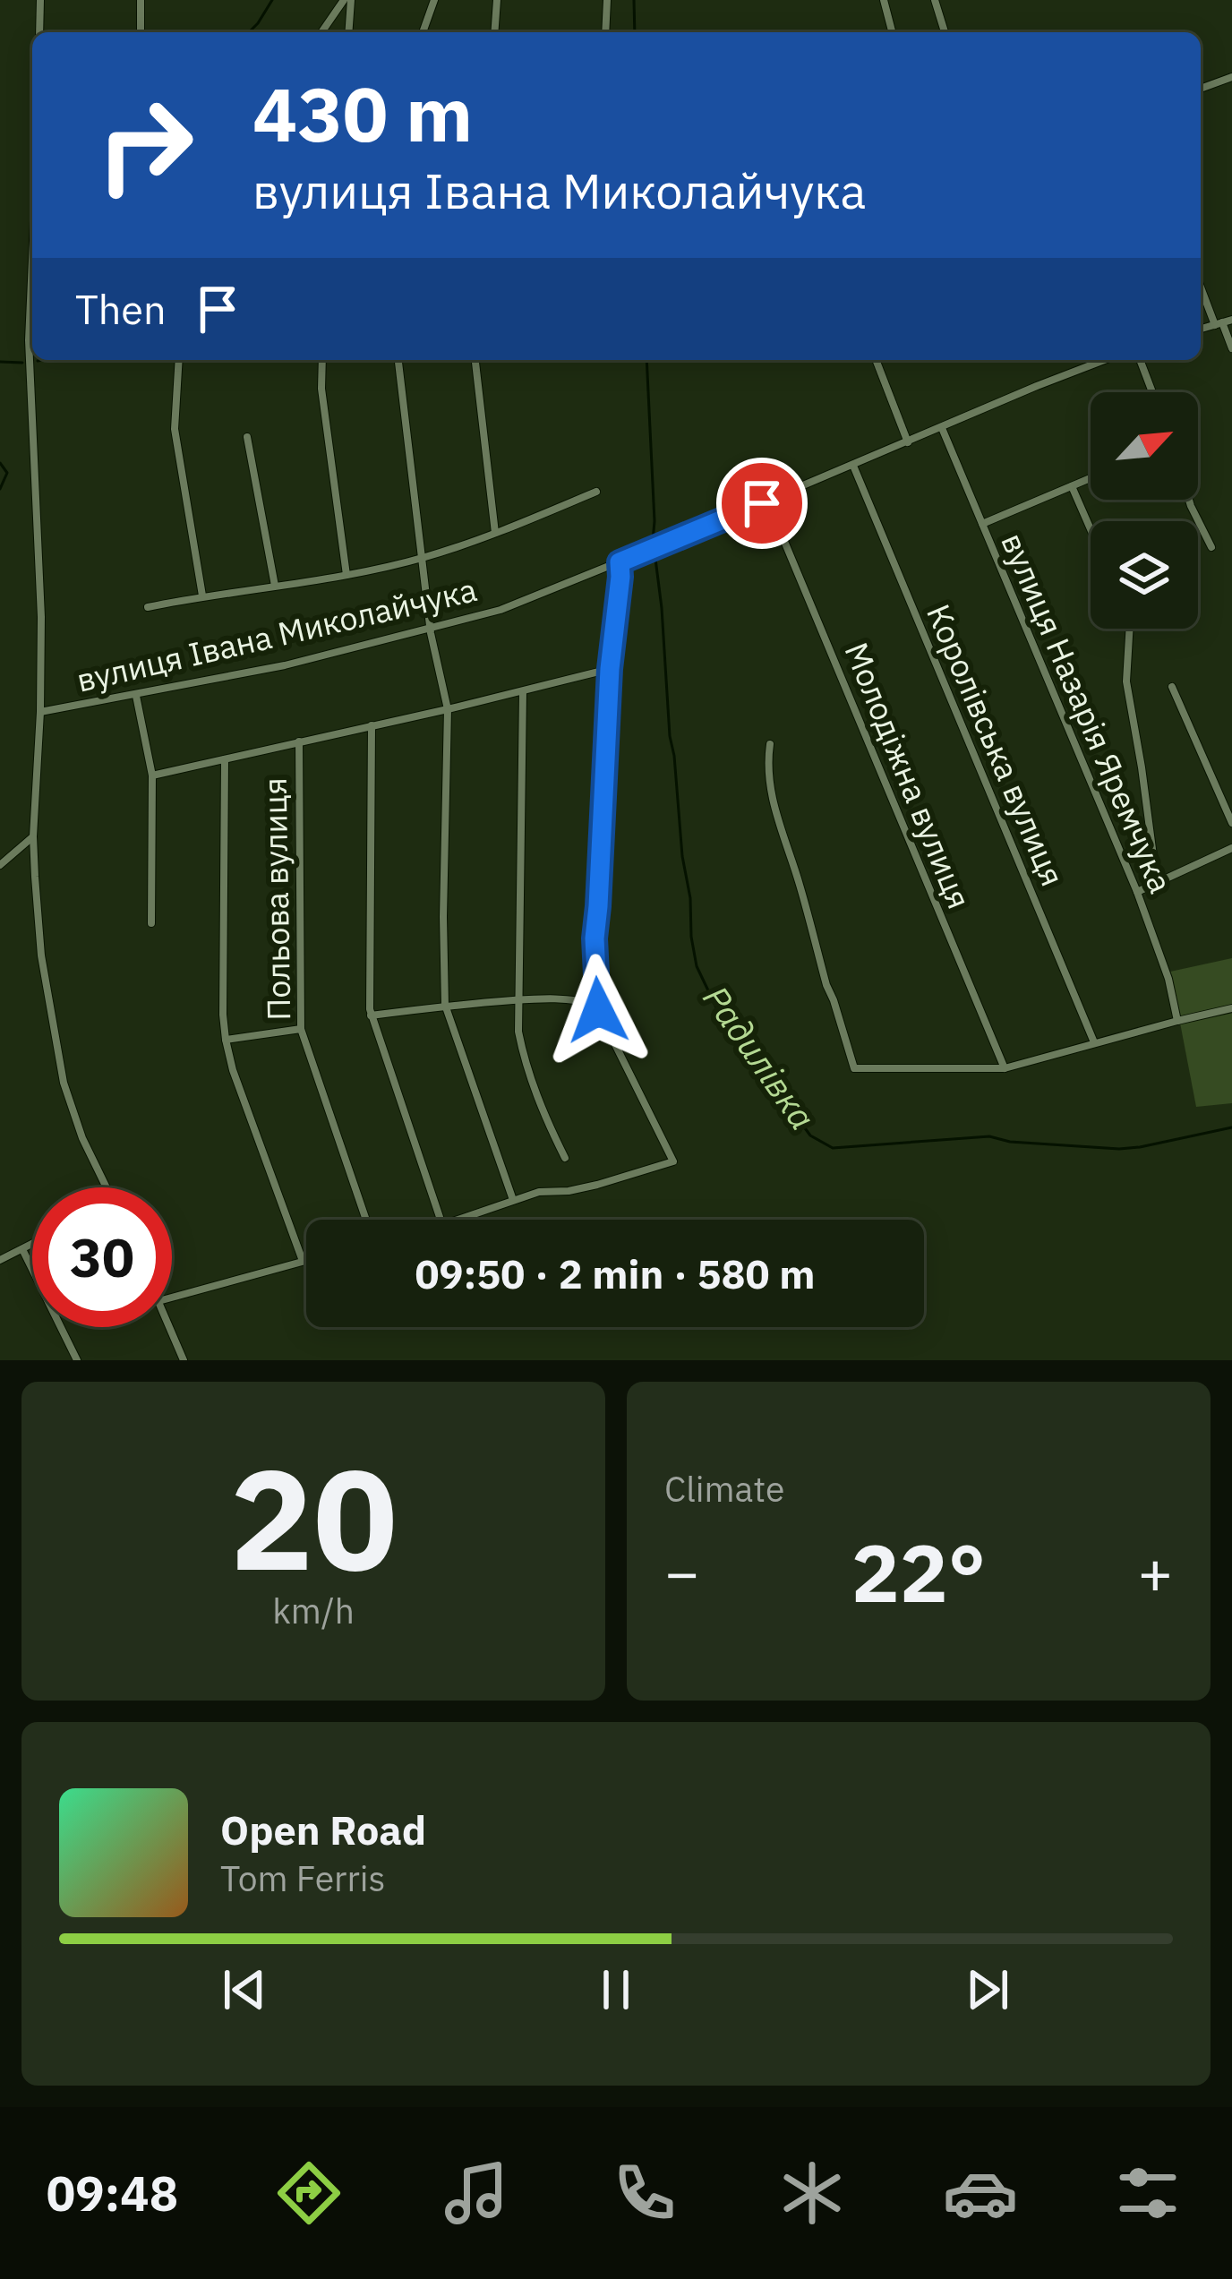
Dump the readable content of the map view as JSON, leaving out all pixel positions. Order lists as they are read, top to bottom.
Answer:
{
  "streets": {
    "street": [
      "вулиця Івана Миколайчука",
      "вулиця Назарія Яремчука",
      "Королівська вулиця",
      "Молодіжна вулиця",
      "Польова вулиця"
    ]
  },
  "crossings": [
    ["вулиця Івана Миколайчука", "вулиця Назарія Яремчука"],
    ["вулиця Івана Миколайчука", "Королівська вулиця"],
    ["вулиця Івана Миколайчука", "Молодіжна вулиця"]
  ],
  "water": ["Радилівка"],
  "north": "top right",
  "page": {
    "turn": ["430 m", "вулиця Івана Миколайчука"],
    "then": "Then",
    "limit": "30",
    "trip": "09:50 · 2 min · 580 m",
    "tile": [
      ["20", "km/h"],
      "Climate"
    ],
    "heat": ["−", "22°", "+"],
    "song": ["Open Road", "Tom Ferris"],
    "tabs": "09:48"
  }
}
